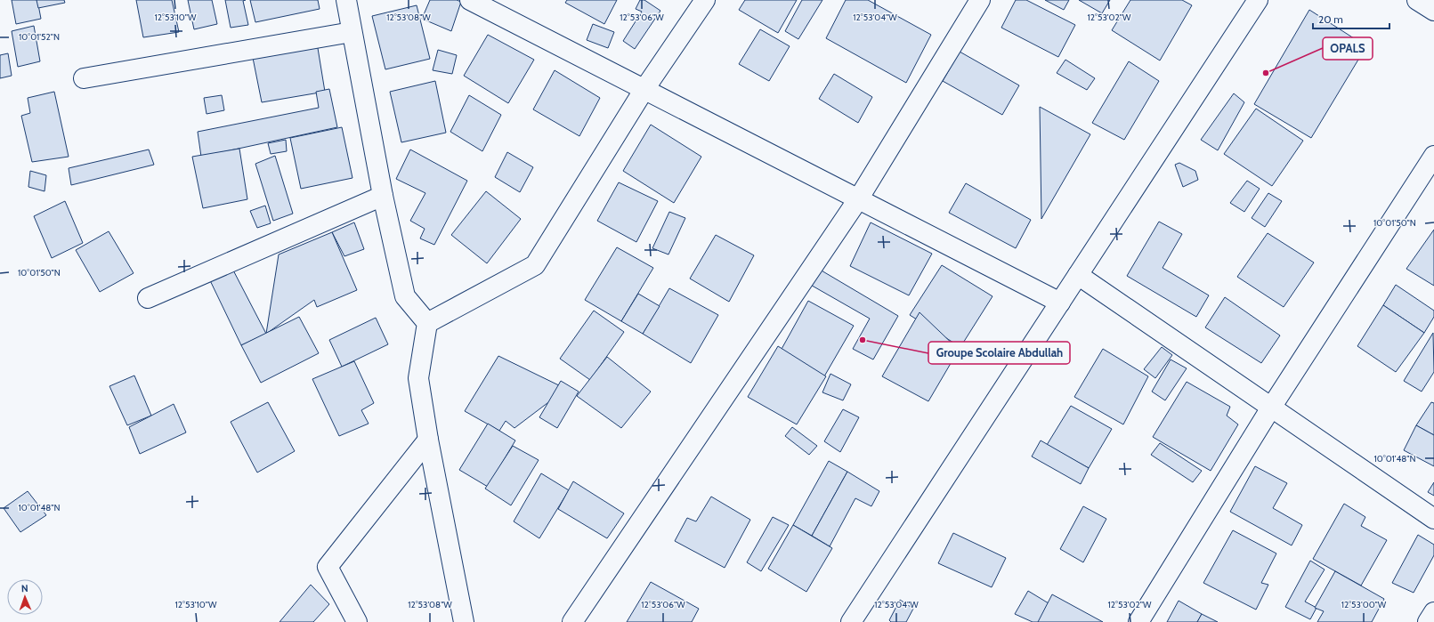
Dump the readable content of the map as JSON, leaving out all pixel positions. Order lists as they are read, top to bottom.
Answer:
{
  "places": ["OPALS", "Groupe Scolaire Abdullah"],
  "scale_bar": "20 m",
  "north": "top",
  "coordinates": [
    "12°53'10\"W",
    "12°53'08\"W",
    "12°53'06\"W",
    "12°53'04\"W",
    "12°53'02\"W",
    "10°01'52\"N",
    "10°01'50\"N",
    "10°01'48\"N",
    "12°53'00\"W"
  ]
}
